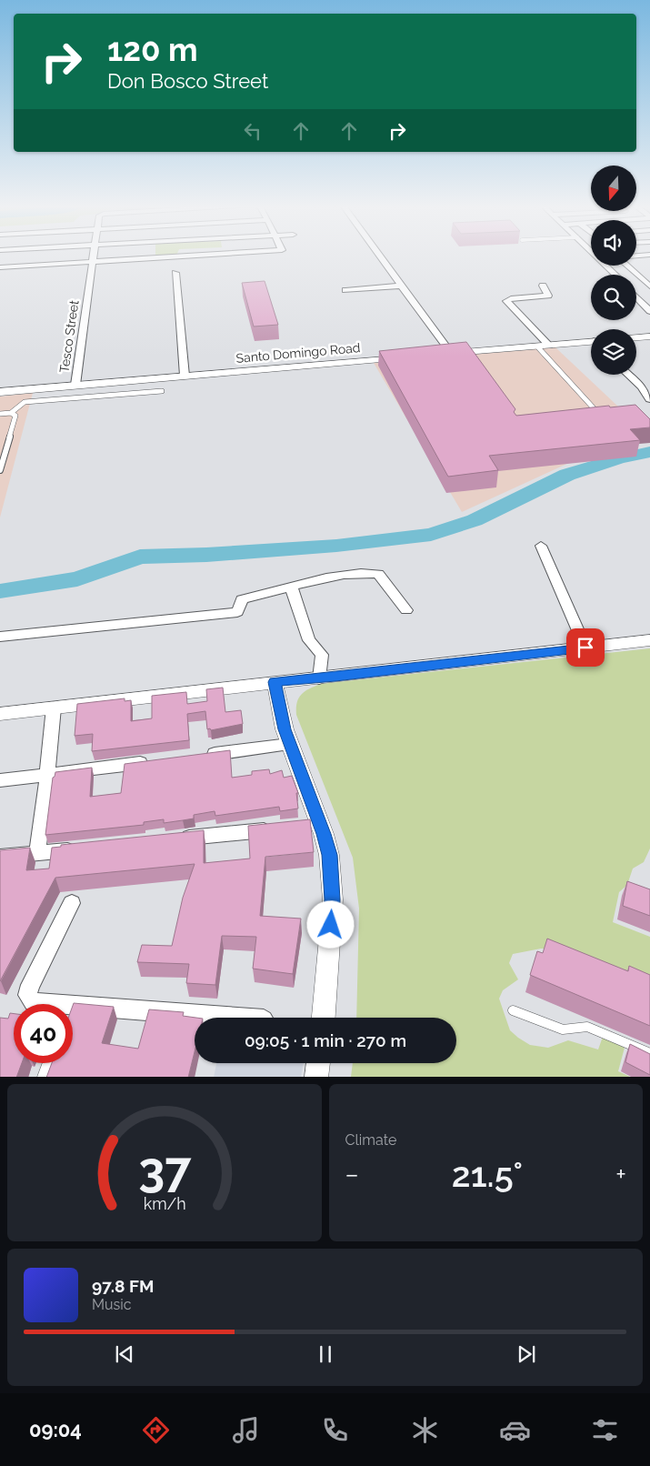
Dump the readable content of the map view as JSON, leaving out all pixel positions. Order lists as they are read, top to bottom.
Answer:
{
  "streets": {
    "street": ["Tesco Street", "Santo Domingo Road"]
  },
  "crossings": [
    ["Tesco Street", "Santo Domingo Road"]
  ],
  "north": "bottom",
  "page": {
    "turn": ["120 m", "Don Bosco Street"],
    "limit": "40",
    "trip": "09:05 · 1 min · 270 m",
    "tile": "Climate",
    "heat": ["−", "21.5°", "+"],
    "song": ["97.8 FM", "Music"],
    "tabs": "09:04",
    "gauge": ["37", "km/h"]
  }
}
